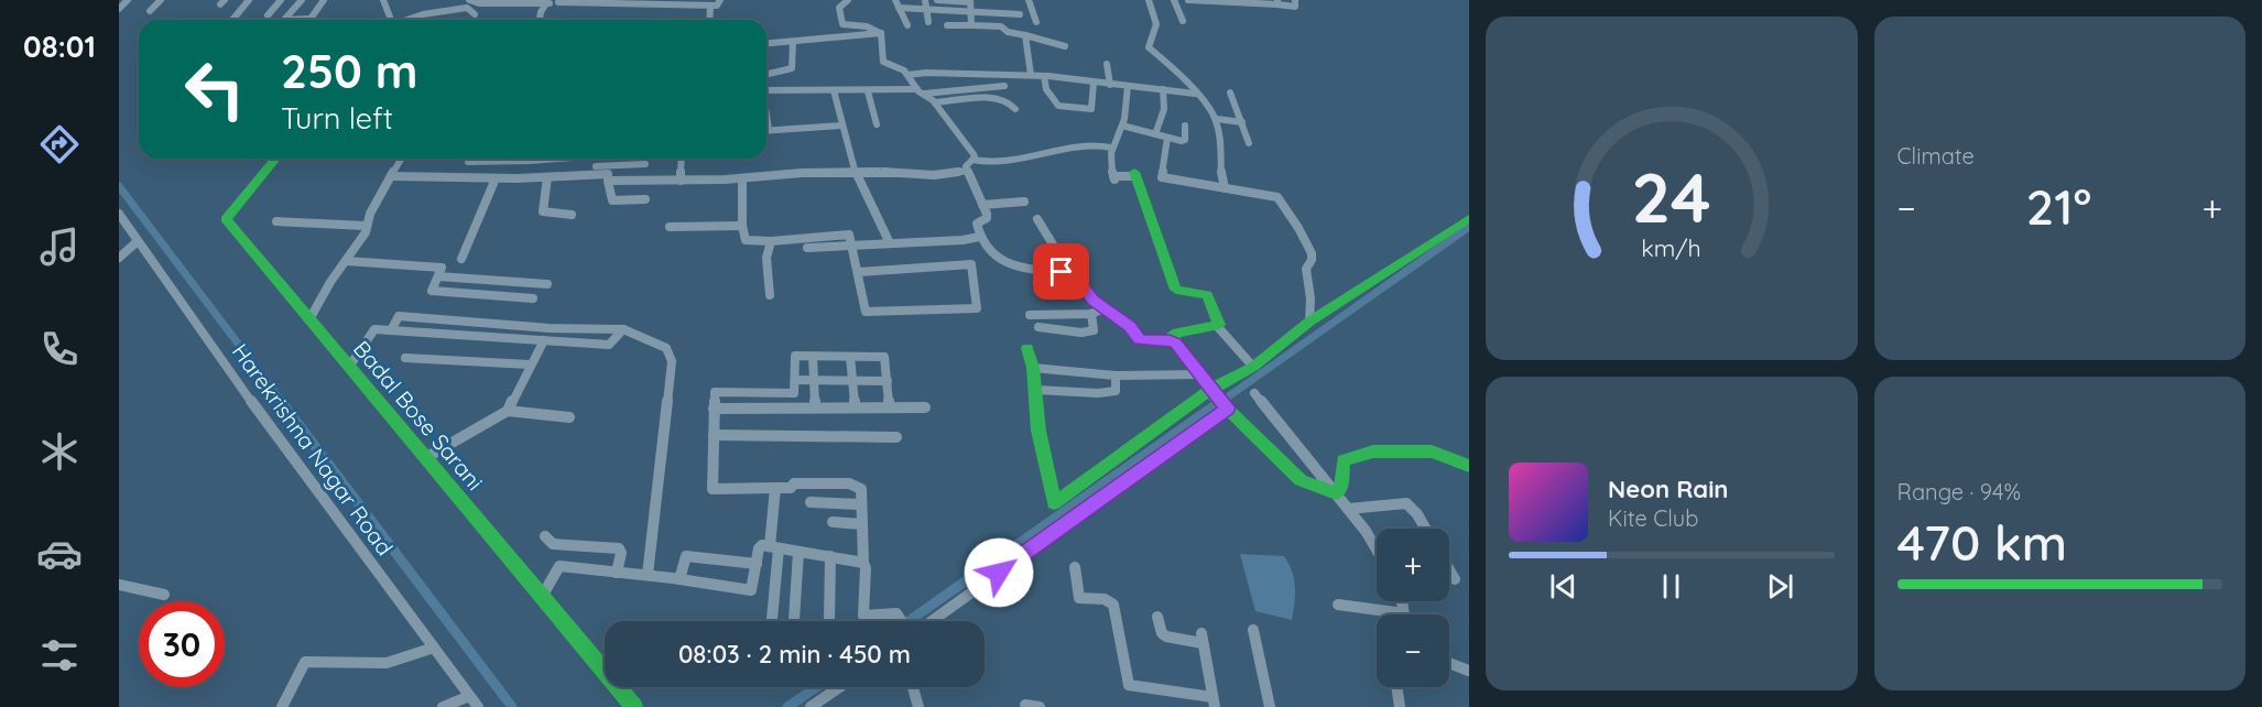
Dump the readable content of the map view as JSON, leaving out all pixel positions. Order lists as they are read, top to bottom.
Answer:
{
  "streets": {
    "street": ["Badal Bose Sarani", "Harekrishna Nagar Road"]
  },
  "page": {
    "tabs": "08:01",
    "tile": [
      "Climate",
      ["Range · 94%", "470 km"]
    ],
    "turn": ["250 m", "Turn left"],
    "heat": ["−", "21°", "+"],
    "song": ["Neon Rain", "Kite Club"],
    "map_buttons": ["+", "−"],
    "limit": "30",
    "trip": "08:03 · 2 min · 450 m",
    "gauge": ["24", "km/h"]
  }
}
